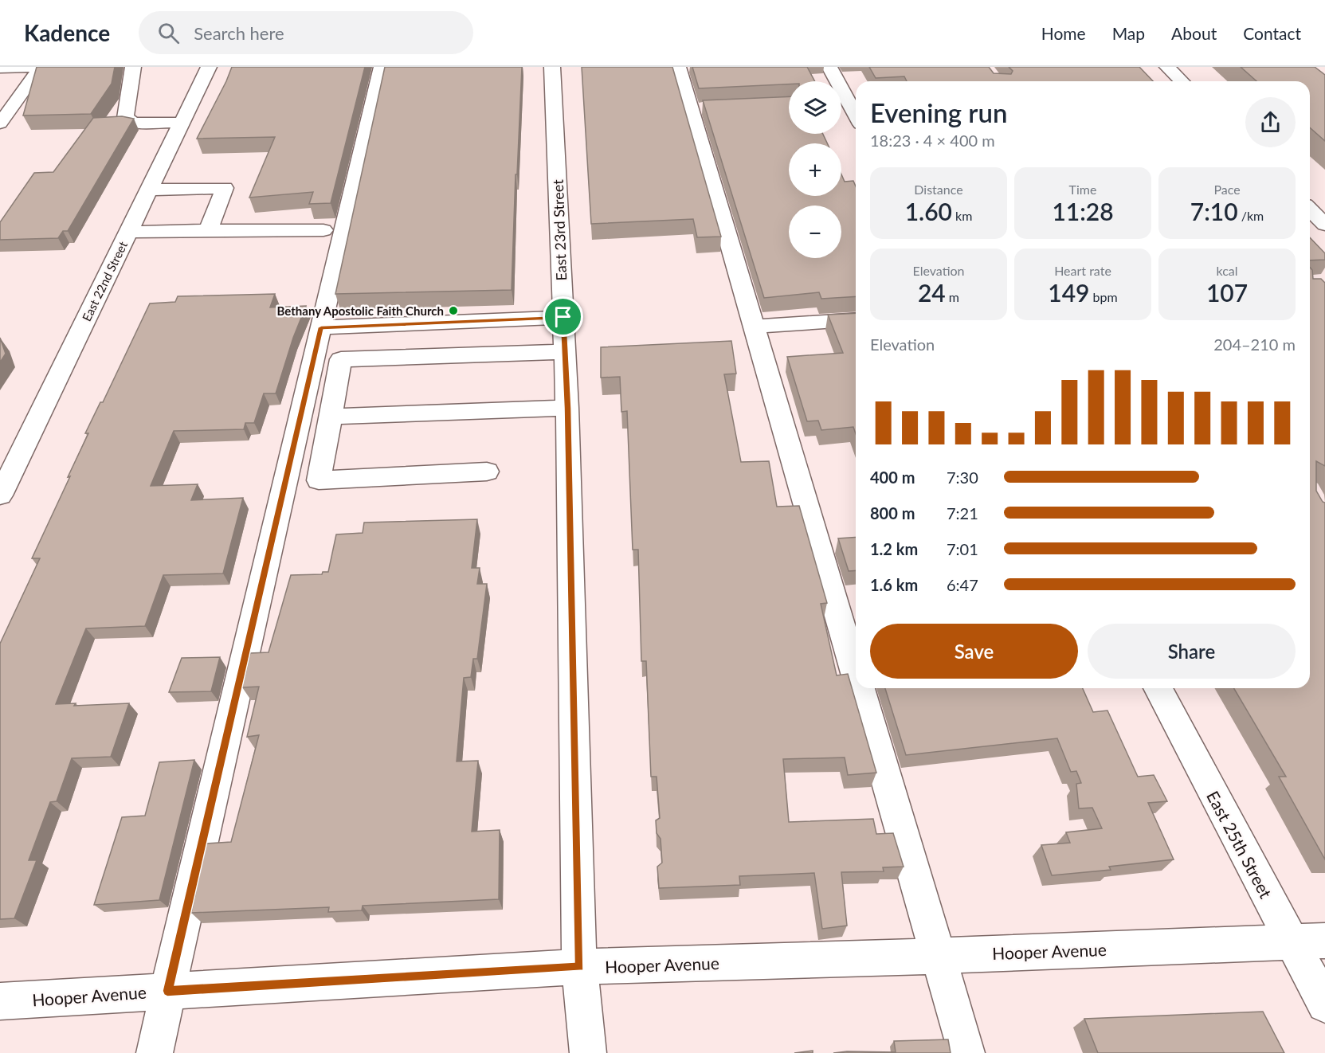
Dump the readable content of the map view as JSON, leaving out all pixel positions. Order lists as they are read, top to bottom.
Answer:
{
  "streets": {
    "street": [
      "East 23rd Street",
      "East 22nd Street",
      "East 25th Street",
      "Hooper Avenue"
    ]
  },
  "crossings": [
    ["East 23rd Street", "Hooper Avenue"],
    ["East 25th Street", "Hooper Avenue"]
  ],
  "places": ["Bethany Apostolic Faith Church"],
  "page": {
    "header": "Kadence",
    "search": "Search here",
    "nav": [
      "Home",
      "Map",
      "About",
      "Contact"
    ],
    "map_buttons": ["+", "−"],
    "heading": ["Evening run", "18:23 · 4 × 400 m"],
    "stats": [
      ["Distance", "1.60 km"],
      ["Time", "11:28"],
      ["Pace", "7:10 /km"],
      ["Elevation", "24 m"],
      ["Heart rate", "149 bpm"],
      ["kcal", "107"]
    ],
    "chart": ["Elevation", "204–210 m"],
    "list": [
      {
        "name": "400 m",
        "note": "7:30"
      },
      {
        "name": "800 m",
        "note": "7:21"
      },
      {
        "name": "1.2 km",
        "note": "7:01"
      },
      {
        "name": "1.6 km",
        "note": "6:47"
      }
    ],
    "buttons": ["Save", "Share"]
  }
}
